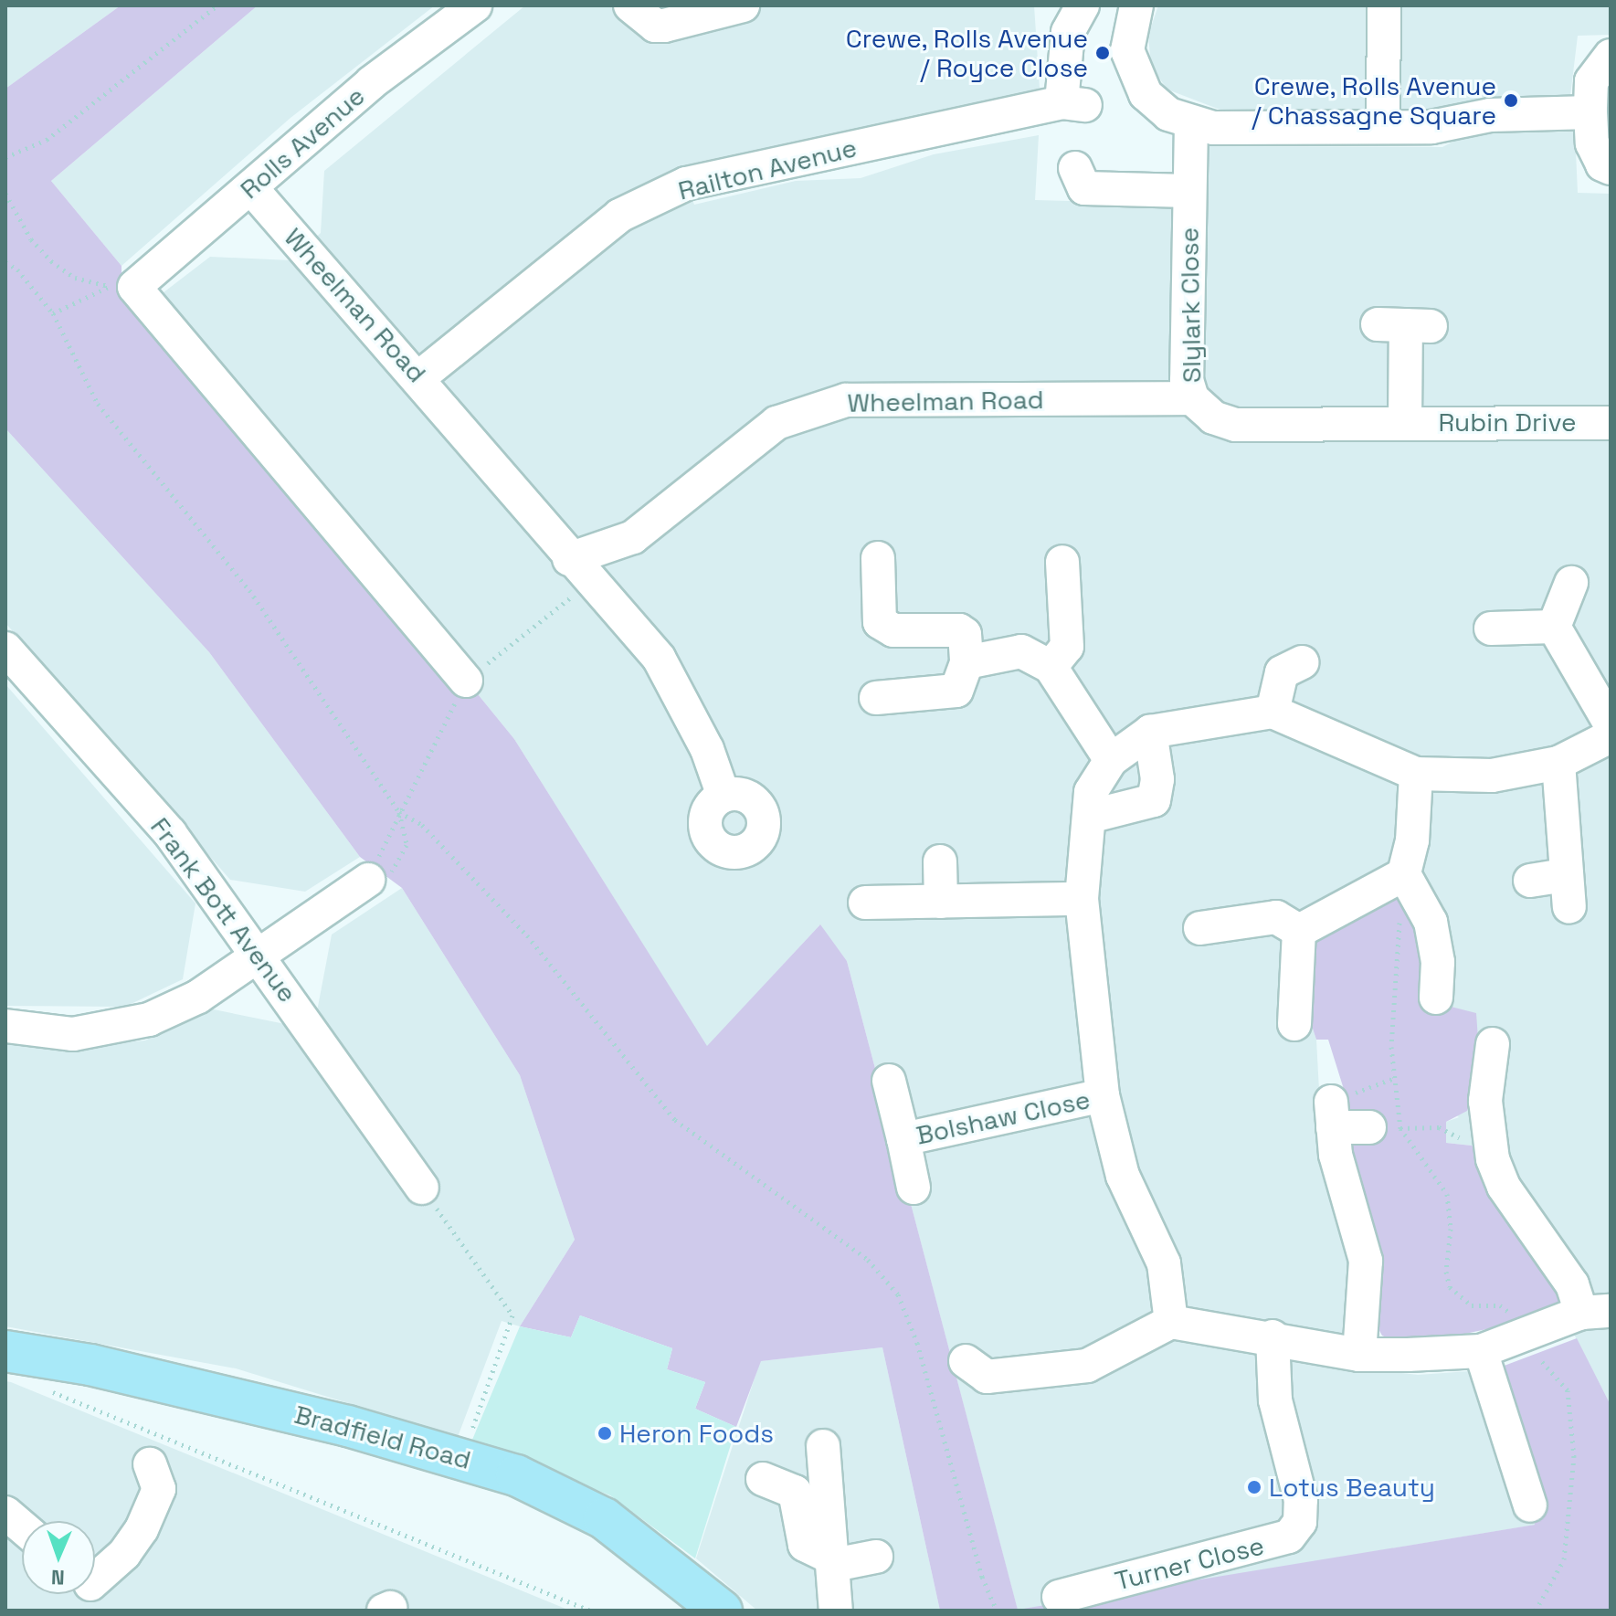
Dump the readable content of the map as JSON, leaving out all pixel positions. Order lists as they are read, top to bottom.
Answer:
{
  "streets": {
    "main road": ["Bradfield Road"],
    "street": [
      "Rolls Avenue",
      "Railton Avenue",
      "Wheelman Road",
      "Slylark Close",
      "Rubin Drive",
      "Frank Bott Avenue",
      "Bolshaw Close",
      "Turner Close"
    ]
  },
  "crossings": [
    ["Rolls Avenue", "Wheelman Road"],
    ["Railton Avenue", "Wheelman Road"],
    ["Wheelman Road", "Slylark Close"],
    ["Slylark Close", "Rubin Drive"]
  ],
  "places": [
    "Crewe, Rolls Avenue / Royce Close",
    "Crewe, Rolls Avenue / Chassagne Square",
    "Heron Foods",
    "Lotus Beauty"
  ],
  "north": "bottom"
}
